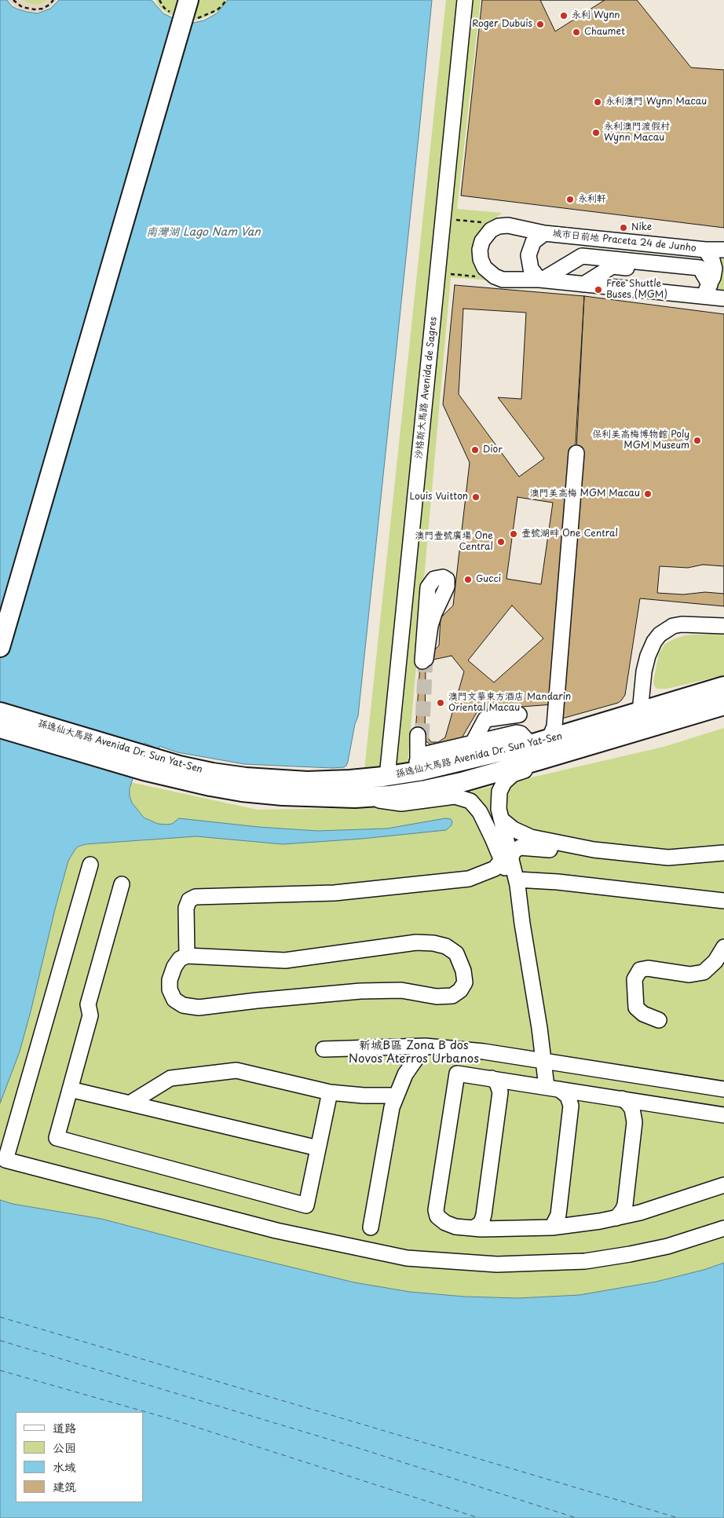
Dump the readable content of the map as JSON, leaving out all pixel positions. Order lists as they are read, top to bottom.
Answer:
{
  "streets": {
    "main road": ["孫逸仙大馬路 Avenida Dr. Sun Yat-Sen"],
    "street": ["城市日前地 Praceta 24 de Junho", "沙格斯大馬路 Avenida de Sagres"]
  },
  "crossings": [
    ["沙格斯大馬路 Avenida de Sagres", "孫逸仙大馬路 Avenida Dr. Sun Yat-Sen"]
  ],
  "districts": ["新城B區 Zona B dos Novos Aterros Urbanos"],
  "water": ["南灣湖 Lago Nam Van"],
  "places": [
    "永利 Wynn",
    "Roger Dubuis",
    "Chaumet",
    "永利澳門 Wynn Macau",
    "永利澳門渡假村 Wynn Macau",
    "永利軒",
    "Nike",
    "Free Shuttle Buses (MGM)",
    "保利美高梅博物館 Poly MGM Museum",
    "Dior",
    "澳門美高梅 MGM Macau",
    "Louis Vuitton",
    "壹號湖畔 One Central",
    "澳門壹號廣塲 One Central",
    "Gucci",
    "澳門文華東方酒店 Mandarin Oriental Macau"
  ],
  "legend": [
    "道路",
    "公园",
    "水域",
    "建筑"
  ]
}
